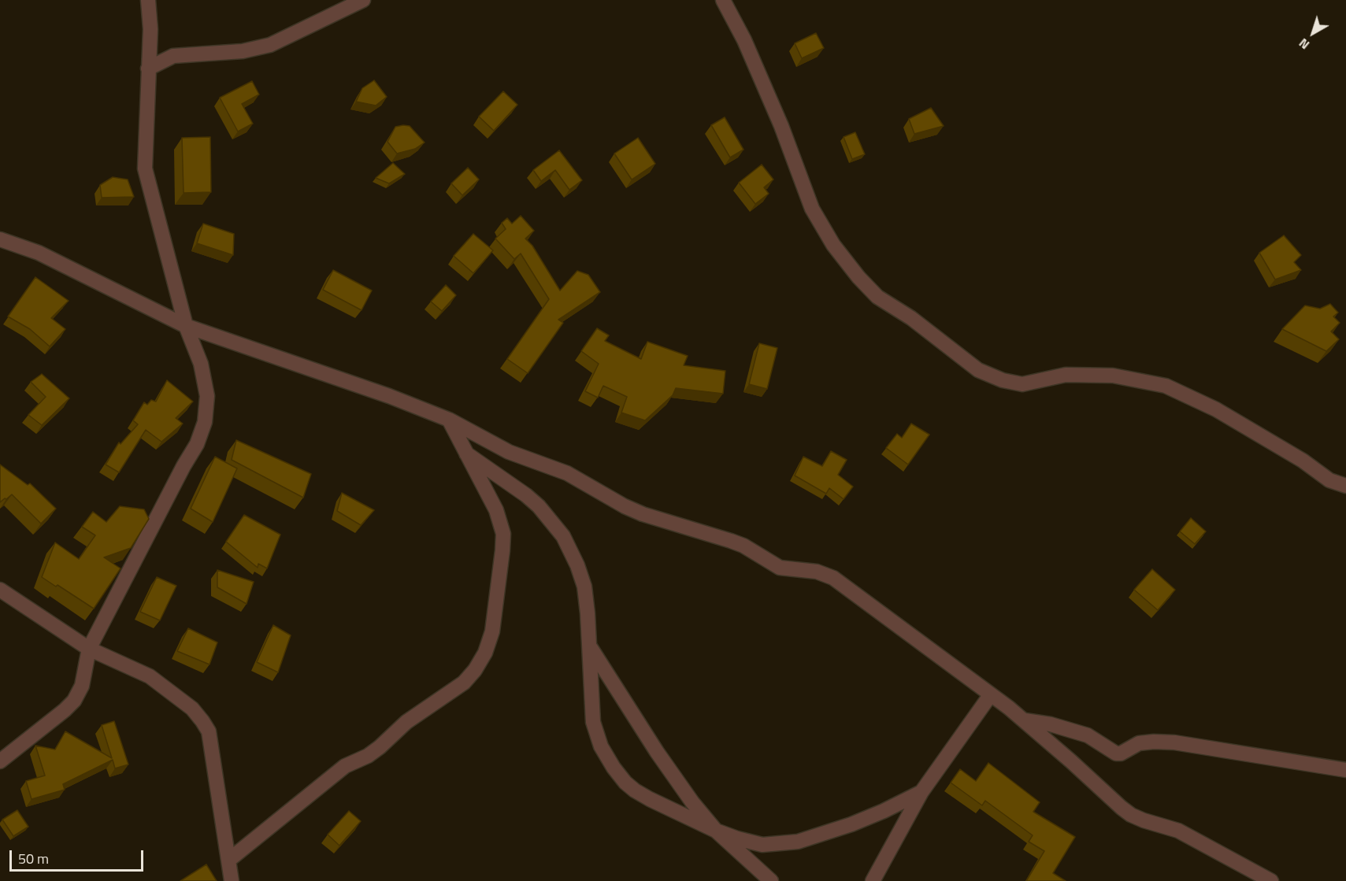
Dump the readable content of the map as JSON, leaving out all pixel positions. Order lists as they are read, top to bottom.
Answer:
{
  "scale_bar": "50 m",
  "north": "bottom left"
}
